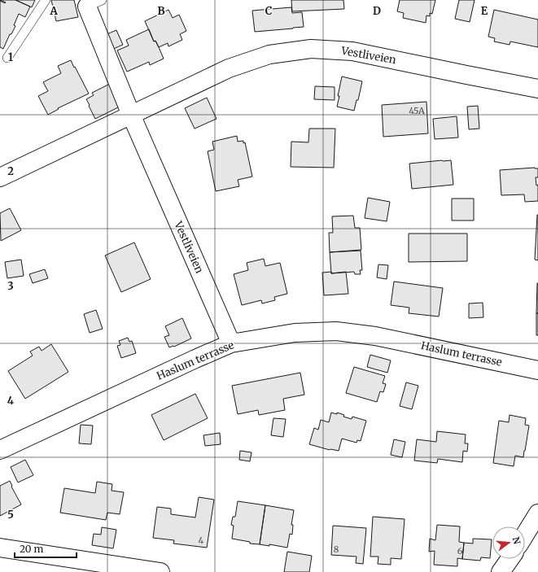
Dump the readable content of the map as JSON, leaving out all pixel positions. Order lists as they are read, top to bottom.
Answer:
{
  "streets": {
    "street": ["Vestliveien", "Haslum terrasse"]
  },
  "crossings": [
    ["Vestliveien", "Haslum terrasse"]
  ],
  "house_numbers": [
    "45A",
    "4",
    "8",
    "6"
  ],
  "scale_bar": "20 m",
  "north": "right",
  "grid": {
    "columns": [
      "A",
      "B",
      "C",
      "D",
      "E"
    ],
    "rows": [
      "1",
      "2",
      "3",
      "4",
      "5"
    ]
  }
}
